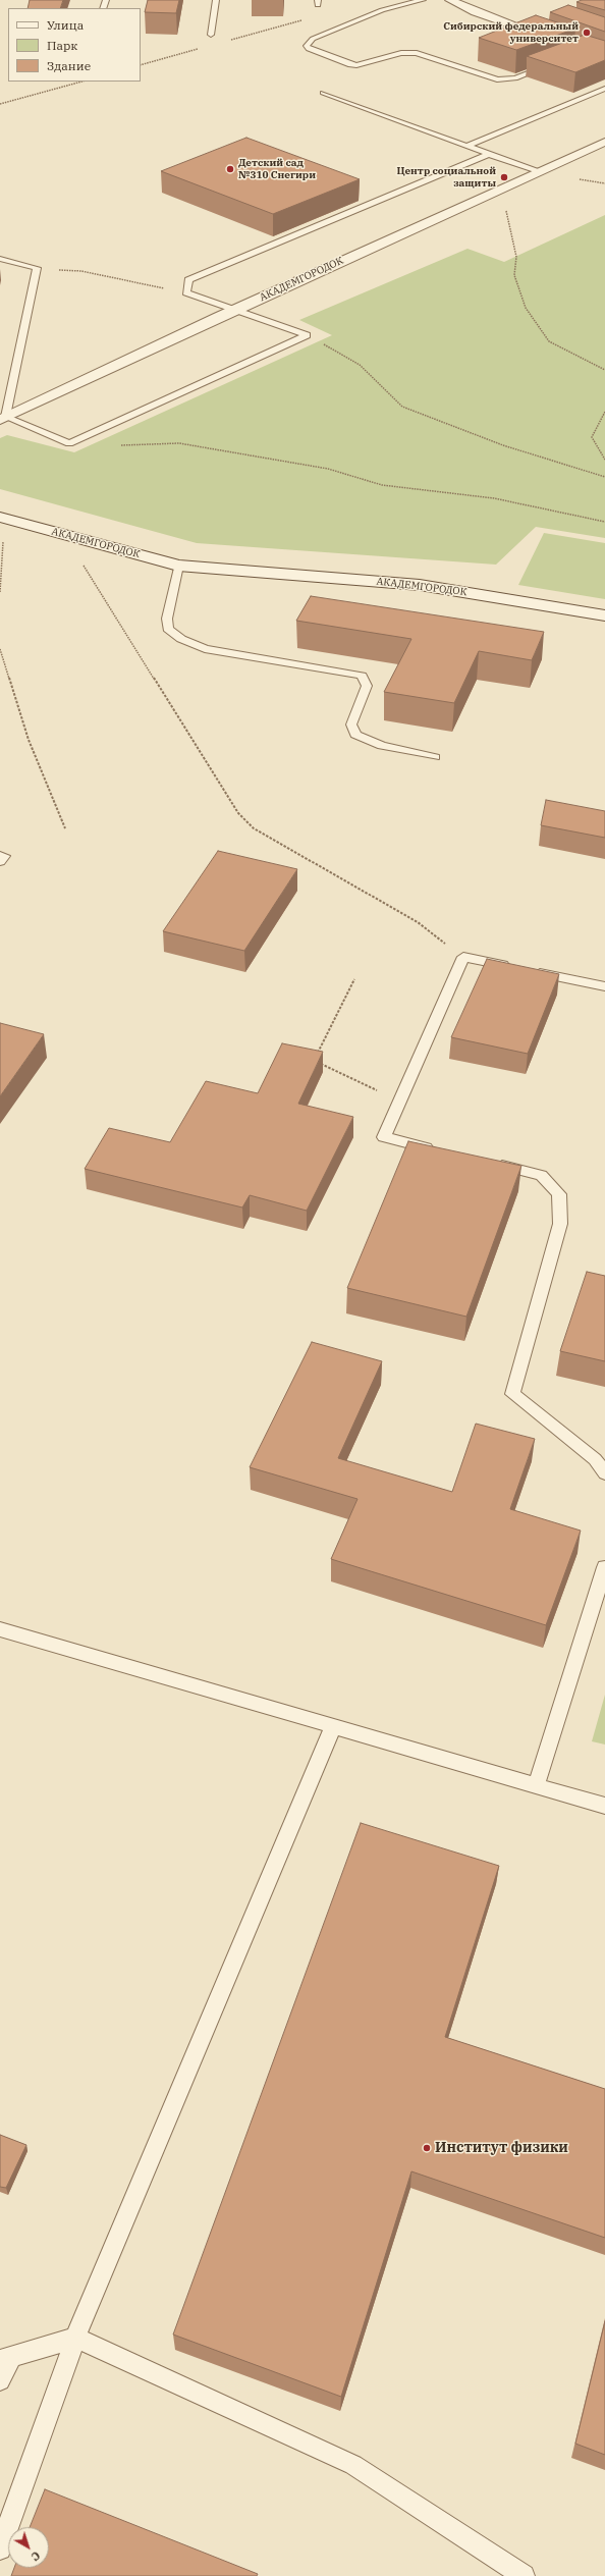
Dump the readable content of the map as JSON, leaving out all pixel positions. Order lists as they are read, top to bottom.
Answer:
{
  "streets": {
    "street": ["АКАДЕМГОРОДОК"]
  },
  "places": [
    "Сибирский федеральный университет",
    "Детский сад №310 Снегири",
    "Центр социальной защиты",
    "Институт физики"
  ],
  "legend": ["Улица", "Парк", "Здание"],
  "north": "bottom right"
}
